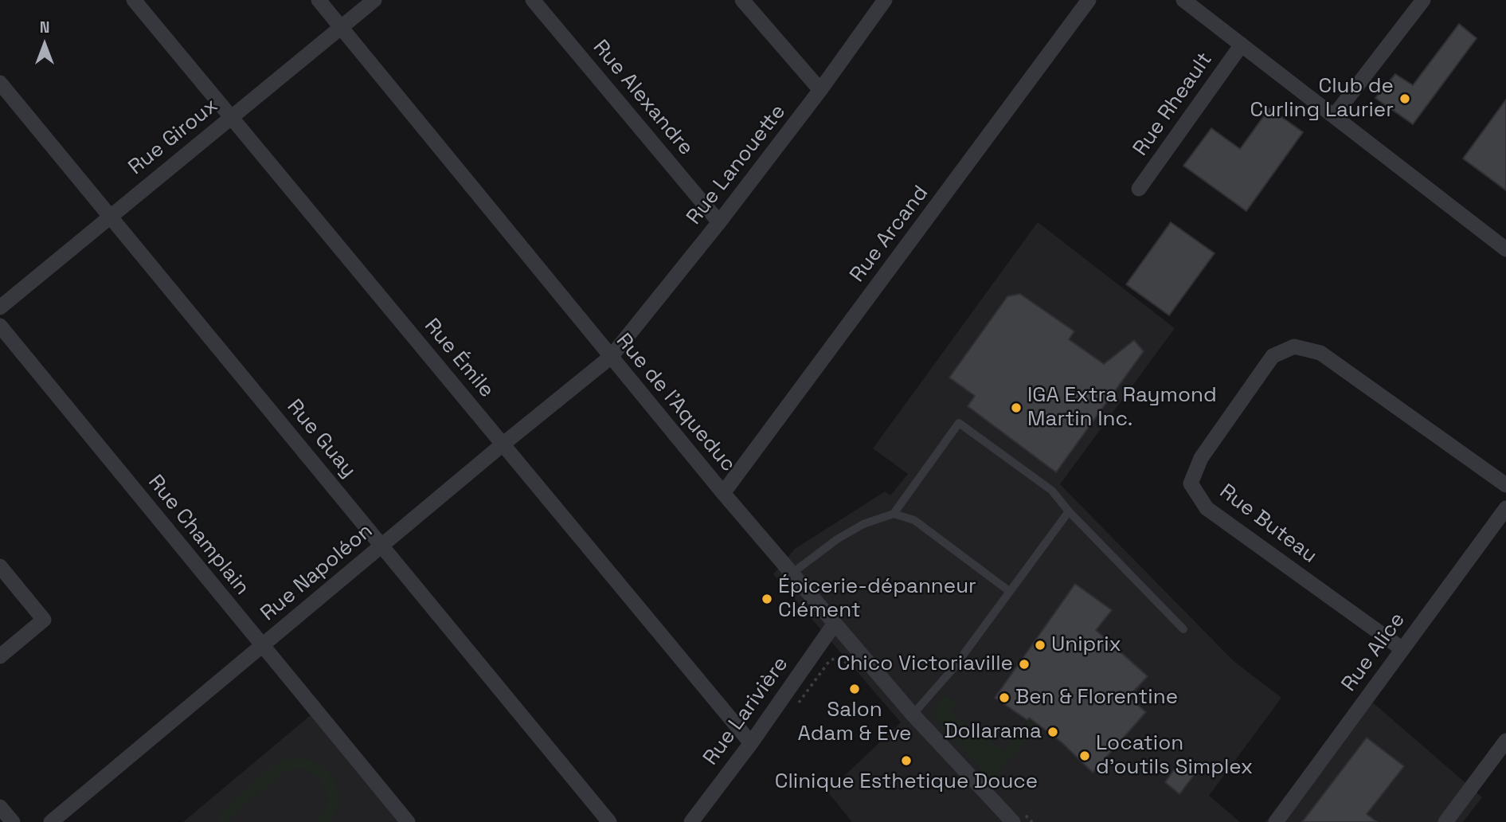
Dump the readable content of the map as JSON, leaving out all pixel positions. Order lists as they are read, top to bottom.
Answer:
{
  "streets": {
    "street": [
      "Rue Alexandre",
      "Rue Rheault",
      "Rue Giroux",
      "Rue Lanouette",
      "Rue Arcand",
      "Rue Émile",
      "Rue de l'Aqueduc",
      "Rue Guay",
      "Rue Buteau",
      "Rue Champlain",
      "Rue Napoléon",
      "Rue Alice",
      "Rue Larivière"
    ]
  },
  "crossings": [
    ["Rue Alexandre", "Rue Lanouette"],
    ["Rue Giroux", "Rue Émile"],
    ["Rue Giroux", "Rue de l'Aqueduc"],
    ["Rue Giroux", "Rue Guay"],
    ["Rue Lanouette", "Rue de l'Aqueduc"],
    ["Rue Lanouette", "Rue Napoléon"],
    ["Rue Arcand", "Rue de l'Aqueduc"],
    ["Rue Émile", "Rue Napoléon"],
    ["Rue Émile", "Rue Larivière"],
    ["Rue de l'Aqueduc", "Rue Napoléon"],
    ["Rue de l'Aqueduc", "Rue Larivière"],
    ["Rue Guay", "Rue Napoléon"],
    ["Rue Buteau", "Rue Alice"],
    ["Rue Champlain", "Rue Napoléon"]
  ],
  "places": [
    "Club de Curling Laurier",
    "IGA Extra Raymond Martin Inc.",
    "Épicerie-dépanneur Clément",
    "Uniprix",
    "Chico Victoriaville",
    "Salon Adam & Eve",
    "Ben & Florentine",
    "Dollarama",
    "Location d'outils Simplex",
    "Clinique Esthetique Douce"
  ],
  "north": "top"
}
